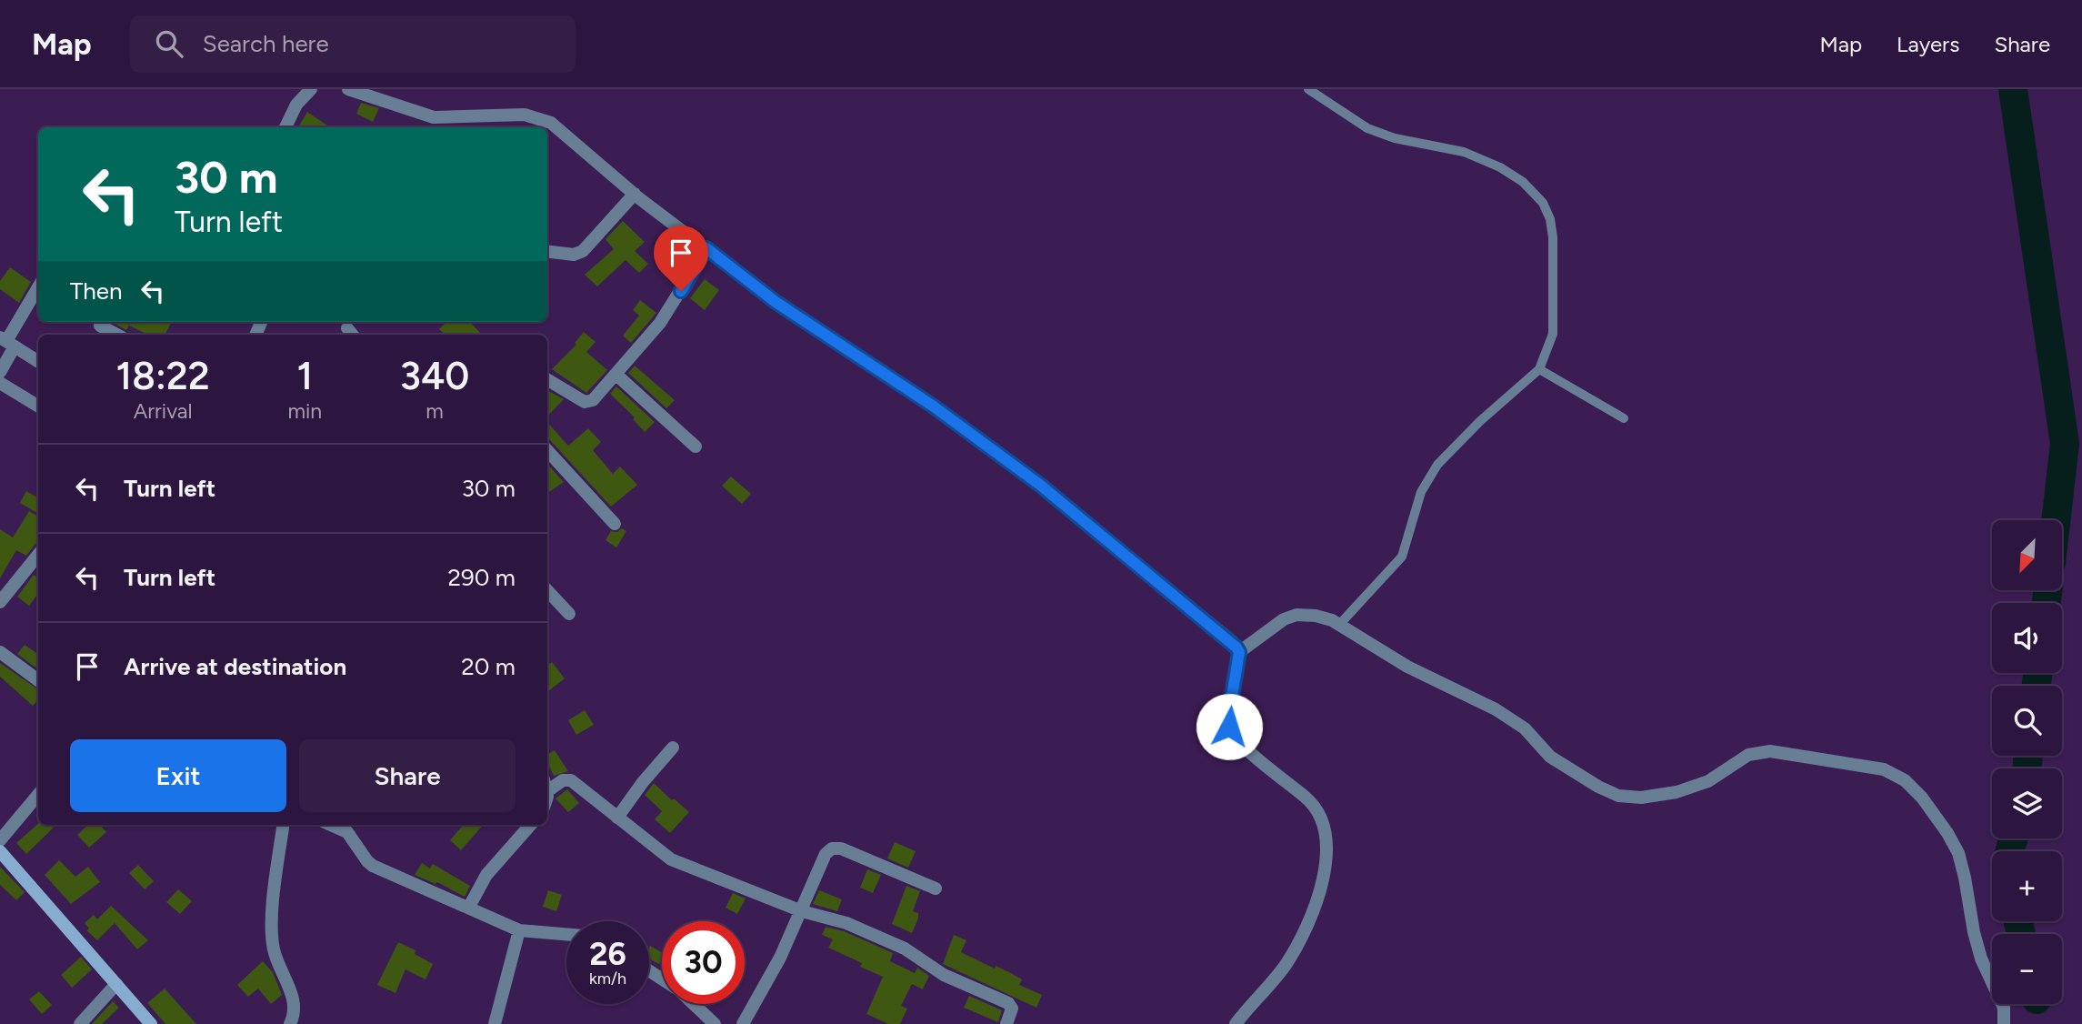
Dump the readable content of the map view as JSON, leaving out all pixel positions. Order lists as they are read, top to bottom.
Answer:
{
  "north": "bottom left",
  "page": {
    "header": "Map",
    "search": "Search here",
    "nav": ["Map", "Layers", "Share"],
    "turn": ["30 m", "Turn left"],
    "then": "Then",
    "eta": [
      "18:22",
      "Arrival",
      "1",
      "min",
      "340",
      "m"
    ],
    "list": [
      {
        "name": "Turn left",
        "value": "30 m"
      },
      {
        "name": "Turn left",
        "value": "290 m"
      },
      {
        "name": "Arrive at destination",
        "value": "20 m"
      }
    ],
    "map_buttons": ["+", "−"],
    "buttons": ["Exit", "Share"],
    "speed": "26 km/h",
    "limit": "30"
  }
}
